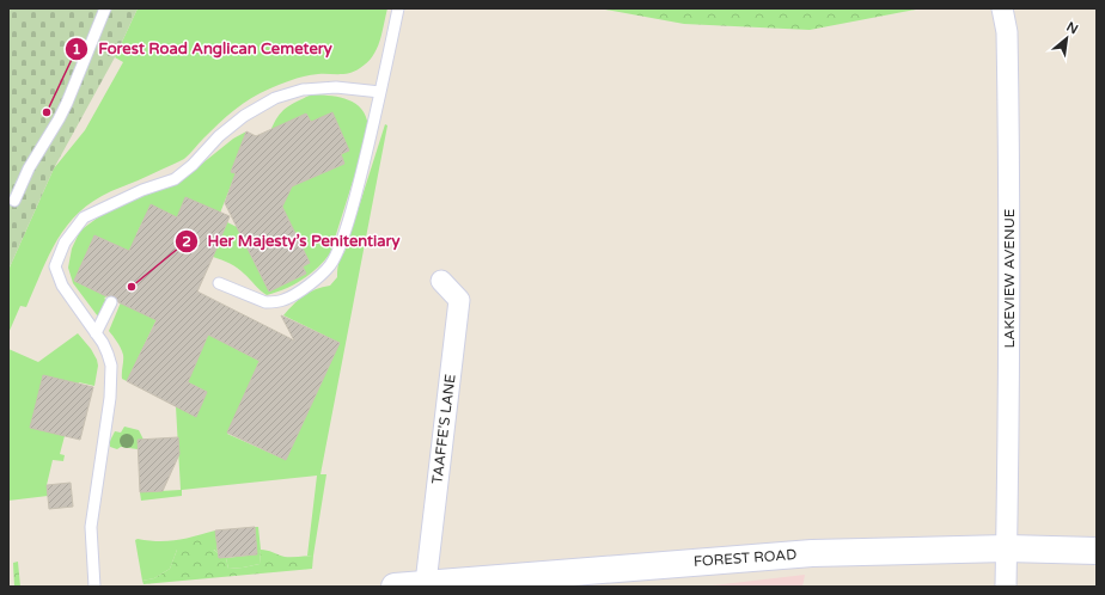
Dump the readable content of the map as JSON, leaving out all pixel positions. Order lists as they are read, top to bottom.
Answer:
{
  "streets": {
    "street": ["LAKEVIEW AVENUE", "TAAFFE'S LANE", "FOREST ROAD"]
  },
  "crossings": [
    ["LAKEVIEW AVENUE", "FOREST ROAD"],
    ["TAAFFE'S LANE", "FOREST ROAD"]
  ],
  "places": ["Forest Road Anglican Cemetery", "Her Majesty’s Penitentiary"],
  "north": "top right"
}
